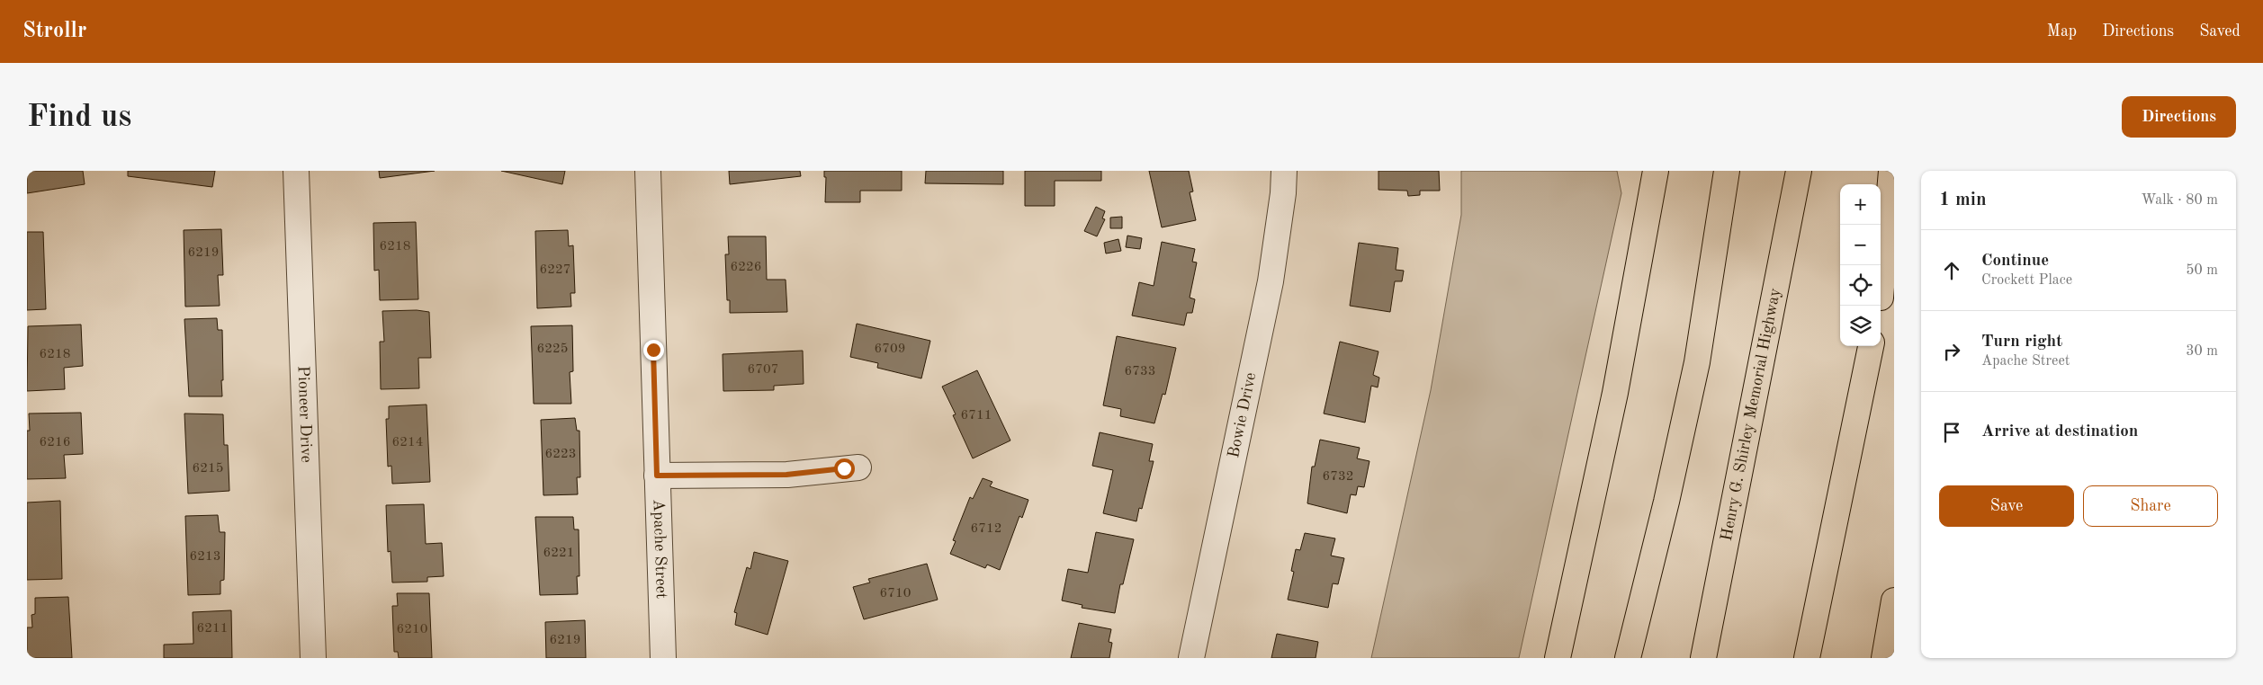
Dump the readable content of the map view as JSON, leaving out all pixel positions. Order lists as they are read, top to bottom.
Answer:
{
  "streets": {
    "highway": ["Henry G. Shirley Memorial Highway"],
    "street": ["Pioneer Drive", "Bowie Drive", "Apache Street"]
  },
  "house_numbers": [
    "6218",
    "6219",
    "6226",
    "6227",
    "6225",
    "6709",
    "6218",
    "6707",
    "6733",
    "6711",
    "6216",
    "6214",
    "6223",
    "6215",
    "6732",
    "6712",
    "6221",
    "6213",
    "6710",
    "6211",
    "6210",
    "6219"
  ],
  "page": {
    "header": "Strollr",
    "nav": ["Map", "Directions", "Saved"],
    "buttons": [
      "Directions",
      ["Save", "Share"]
    ],
    "title": "Find us",
    "heading": ["1 min", "Walk · 80 m"],
    "map_buttons": ["+", "−"],
    "list": [
      ["Continue", "Crockett Place", "50 m"],
      ["Turn right", "Apache Street", "30 m"],
      "Arrive at destination"
    ]
  }
}
